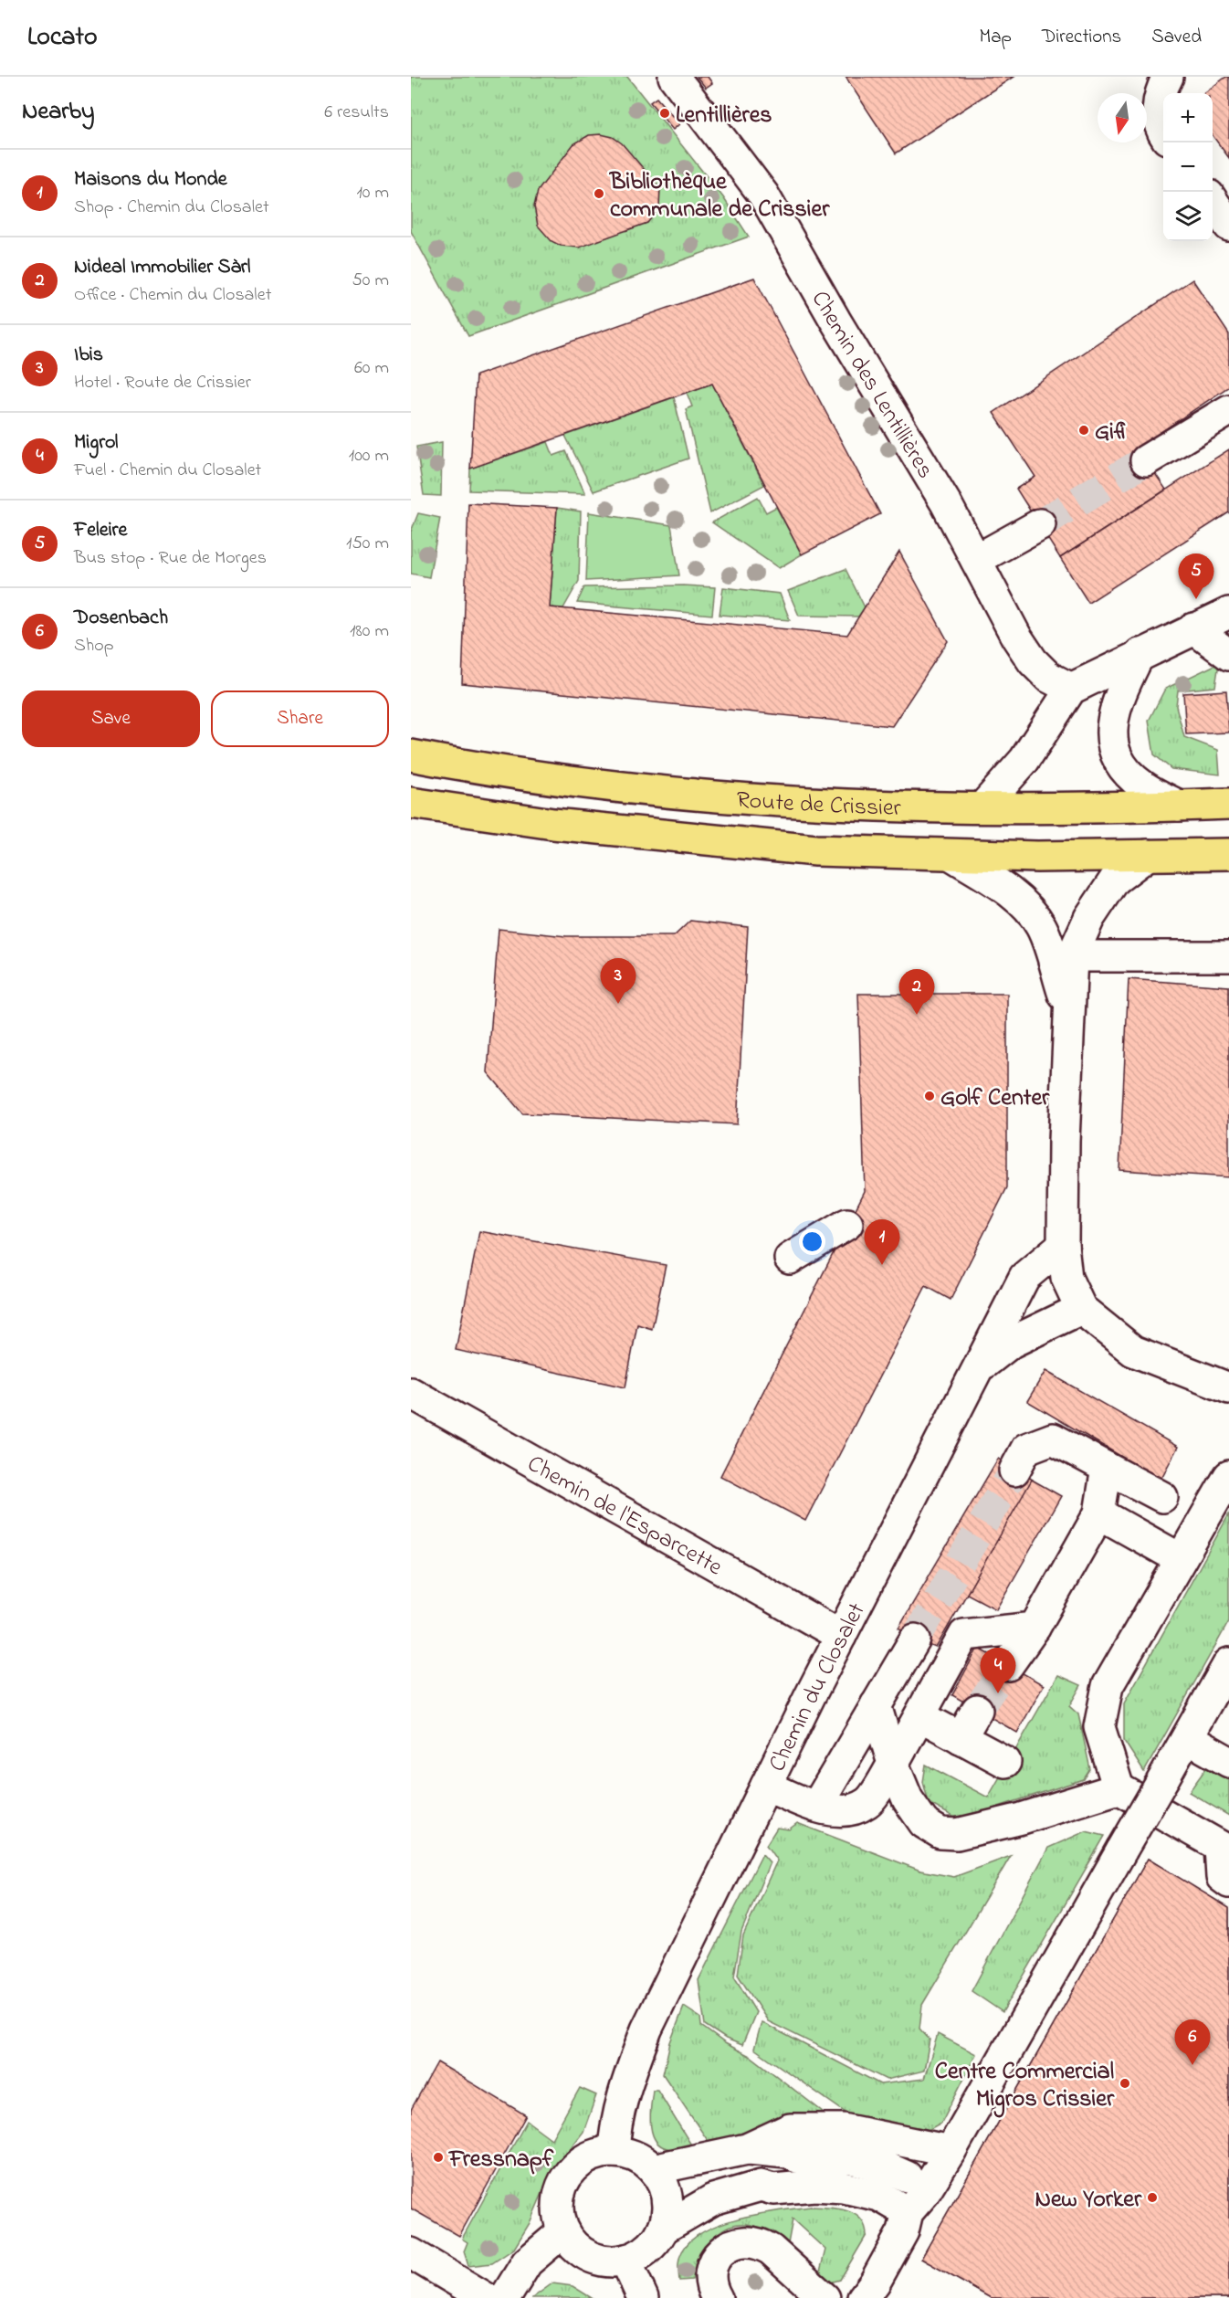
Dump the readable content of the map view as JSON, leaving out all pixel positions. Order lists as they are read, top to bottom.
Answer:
{
  "streets": {
    "main road": ["Route de Crissier"],
    "street": ["Chemin des Lentillières", "Chemin de l'Esparcette", "Chemin du Closalet"]
  },
  "crossings": [
    ["Chemin de l'Esparcette", "Chemin du Closalet"]
  ],
  "places": [
    "Lentillières",
    "Bibliothèque communale de Crissier",
    "Gifi",
    "Golf Center",
    "Centre Commercial Migros Crissier",
    "Fressnapf",
    "New Yorker"
  ],
  "north": "bottom",
  "page": {
    "header": "Locato",
    "nav": ["Map", "Directions", "Saved"],
    "heading": ["Nearby", "6 results"],
    "map_buttons": ["+", "−"],
    "list": [
      {
        "mark": "1",
        "name": "Maisons du Monde",
        "note": "Shop · Chemin du Closalet",
        "value": "10 m"
      },
      {
        "mark": "2",
        "name": "Nideal Immobilier Sàrl",
        "note": "Office · Chemin du Closalet",
        "value": "50 m"
      },
      {
        "mark": "3",
        "name": "Ibis",
        "note": "Hotel · Route de Crissier",
        "value": "60 m"
      },
      {
        "mark": "4",
        "name": "Migrol",
        "note": "Fuel · Chemin du Closalet",
        "value": "100 m"
      },
      {
        "mark": "5",
        "name": "Feleire",
        "note": "Bus stop · Rue de Morges",
        "value": "150 m"
      },
      {
        "mark": "6",
        "name": "Dosenbach",
        "note": "Shop",
        "value": "180 m"
      }
    ],
    "pins": [
      "5",
      "3",
      "2",
      "1",
      "4",
      "6"
    ],
    "buttons": ["Save", "Share"]
  }
}
